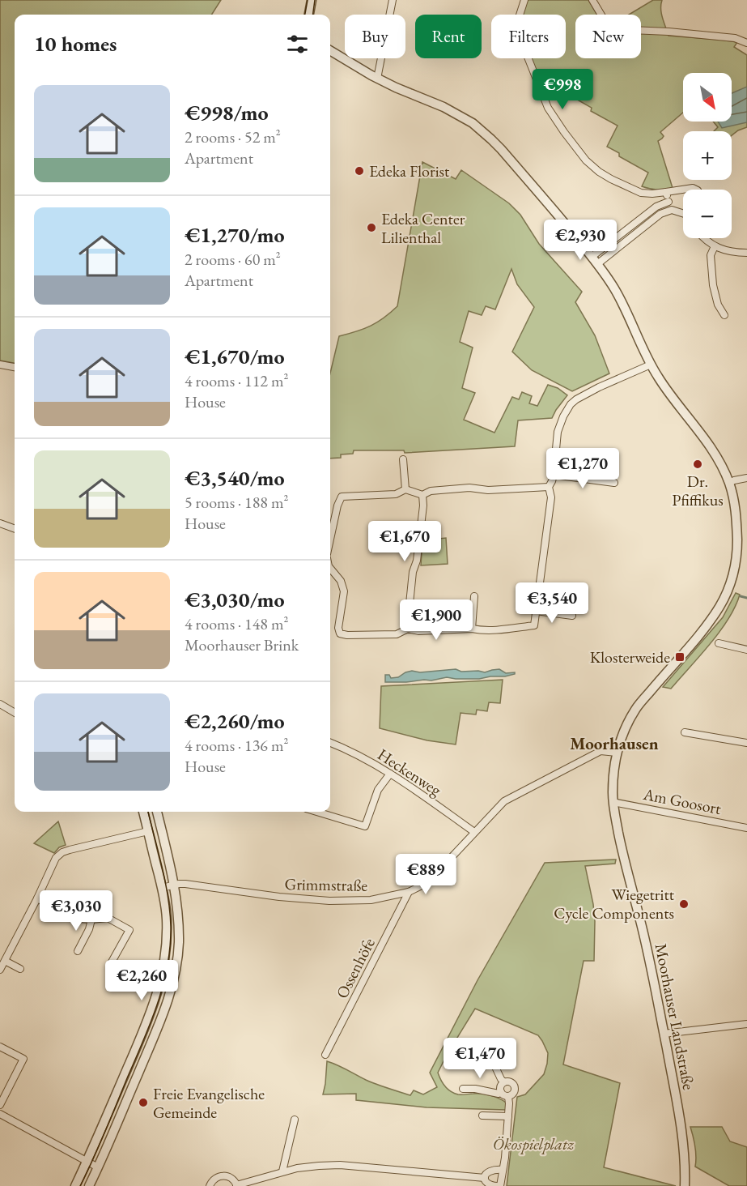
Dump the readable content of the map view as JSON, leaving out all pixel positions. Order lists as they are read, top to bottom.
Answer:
{
  "streets": {
    "street": [
      "Heckenweg",
      "Am Goosort",
      "Grimmstraße",
      "Ossenhöfe",
      "Moorhauser Landstraße"
    ]
  },
  "crossings": [
    ["Heckenweg", "Grimmstraße"],
    ["Am Goosort", "Moorhauser Landstraße"],
    ["Grimmstraße", "Ossenhöfe"],
    ["Grimmstraße", "Moorhauser Landstraße"]
  ],
  "districts": ["Moorhausen"],
  "parks": ["Ökospielplatz"],
  "places": {
    "other": [
      "Edeka Florist",
      "Edeka Center Lilienthal",
      "Dr. Pfiffikus",
      "Wiegetritt Cycle Components",
      "Freie Evangelische Gemeinde"
    ],
    "transit": ["Klosterweide"]
  },
  "north": "bottom right",
  "page": {
    "chip": [
      "Buy",
      "Rent",
      "Filters",
      "New"
    ],
    "heading": "10 homes",
    "price": [
      "€998",
      "€2,930",
      "€1,270",
      "€1,670",
      "€3,540",
      "€1,900",
      "€889",
      "€3,030",
      "€2,260",
      "€1,470"
    ],
    "map_buttons": ["+", "−"],
    "list": [
      {
        "name": "€998/mo",
        "note": "2 rooms · 52 m² · Apartment"
      },
      {
        "name": "€1,270/mo",
        "note": "2 rooms · 60 m² · Apartment"
      },
      {
        "name": "€1,670/mo",
        "note": "4 rooms · 112 m² · House"
      },
      {
        "name": "€3,540/mo",
        "note": "5 rooms · 188 m² · House"
      },
      {
        "name": "€3,030/mo",
        "note": "4 rooms · 148 m² · Moorhauser Brink"
      },
      {
        "name": "€2,260/mo",
        "note": "4 rooms · 136 m² · House"
      }
    ]
  }
}
